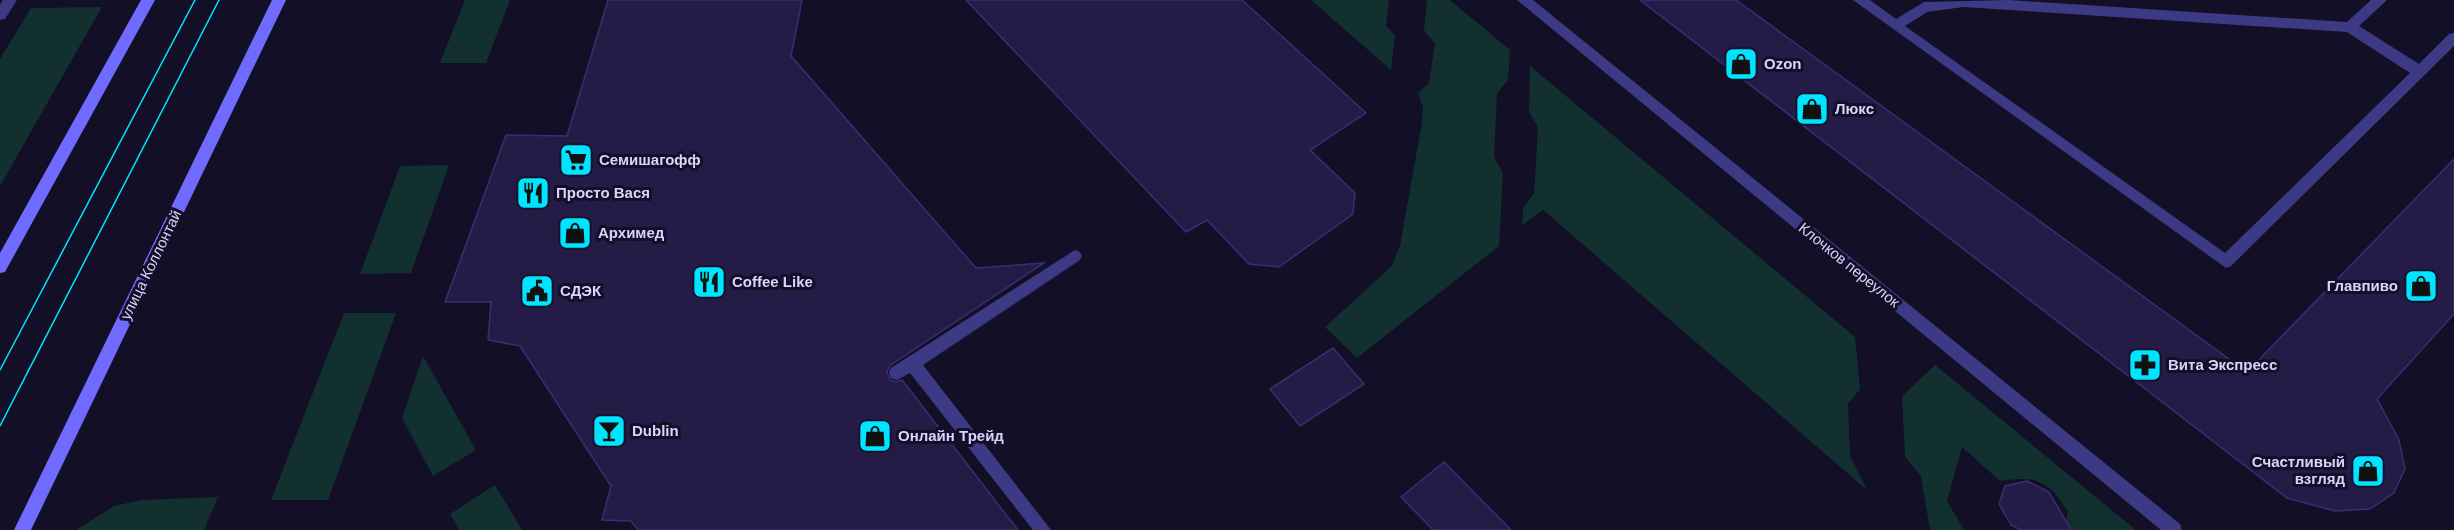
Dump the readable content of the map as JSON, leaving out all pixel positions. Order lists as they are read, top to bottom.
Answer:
{
  "streets": {
    "main road": ["улица Коллонтай"],
    "street": ["Клочков переулок"]
  },
  "places": {
    "shop": [
      "Ozon",
      "Люкс",
      "Архимед",
      "Главпиво",
      "Онлайн Трейд",
      "Счастливый взгляд"
    ],
    "supermarket": ["Семишагофф"],
    "restaurant": ["Просто Вася", "Coffee Like"],
    "public building": ["СДЭК"],
    "pharmacy": ["Вита Экспресс"],
    "bar": ["Dublin"]
  }
}
